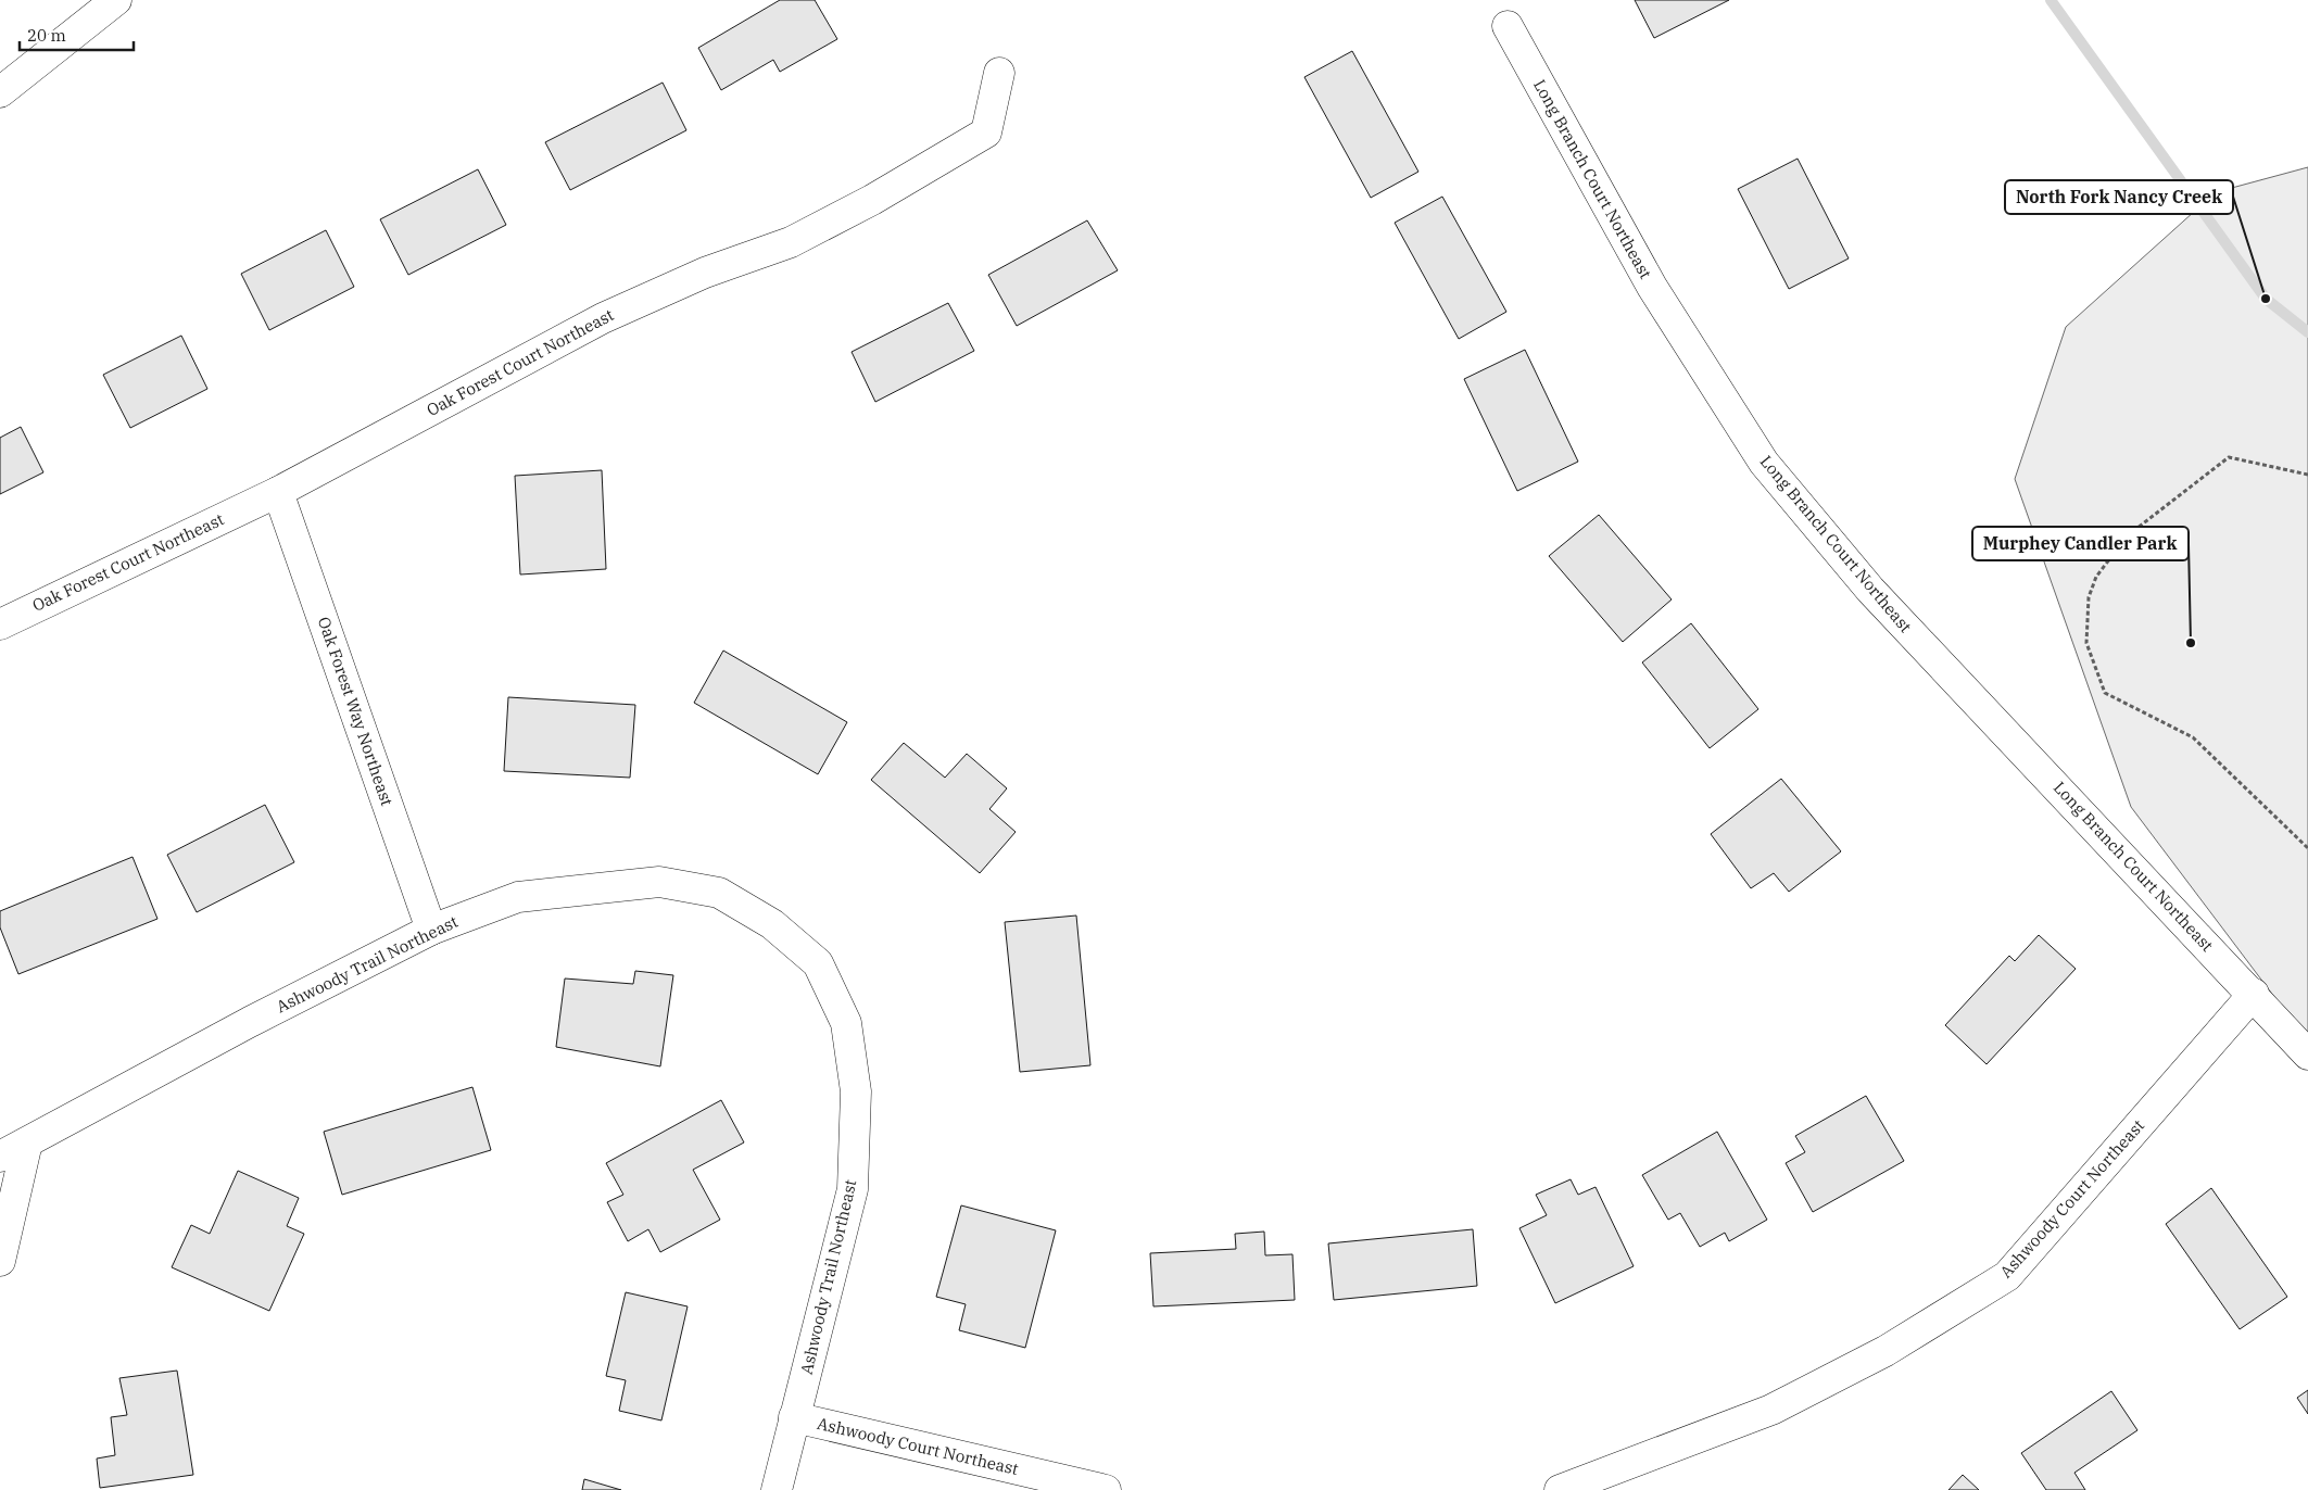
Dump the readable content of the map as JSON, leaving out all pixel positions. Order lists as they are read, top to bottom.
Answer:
{
  "streets": {
    "main road": [
      "Long Branch Court Northeast",
      "Oak Forest Court Northeast",
      "Oak Forest Way Northeast",
      "Ashwoody Trail Northeast",
      "Ashwoody Court Northeast"
    ]
  },
  "crossings": [
    ["Long Branch Court Northeast", "Ashwoody Court Northeast"],
    ["Oak Forest Court Northeast", "Oak Forest Way Northeast"],
    ["Oak Forest Way Northeast", "Ashwoody Trail Northeast"],
    ["Ashwoody Trail Northeast", "Ashwoody Court Northeast"]
  ],
  "places": ["North Fork Nancy Creek", "Murphey Candler Park"],
  "scale_bar": "20 m"
}
